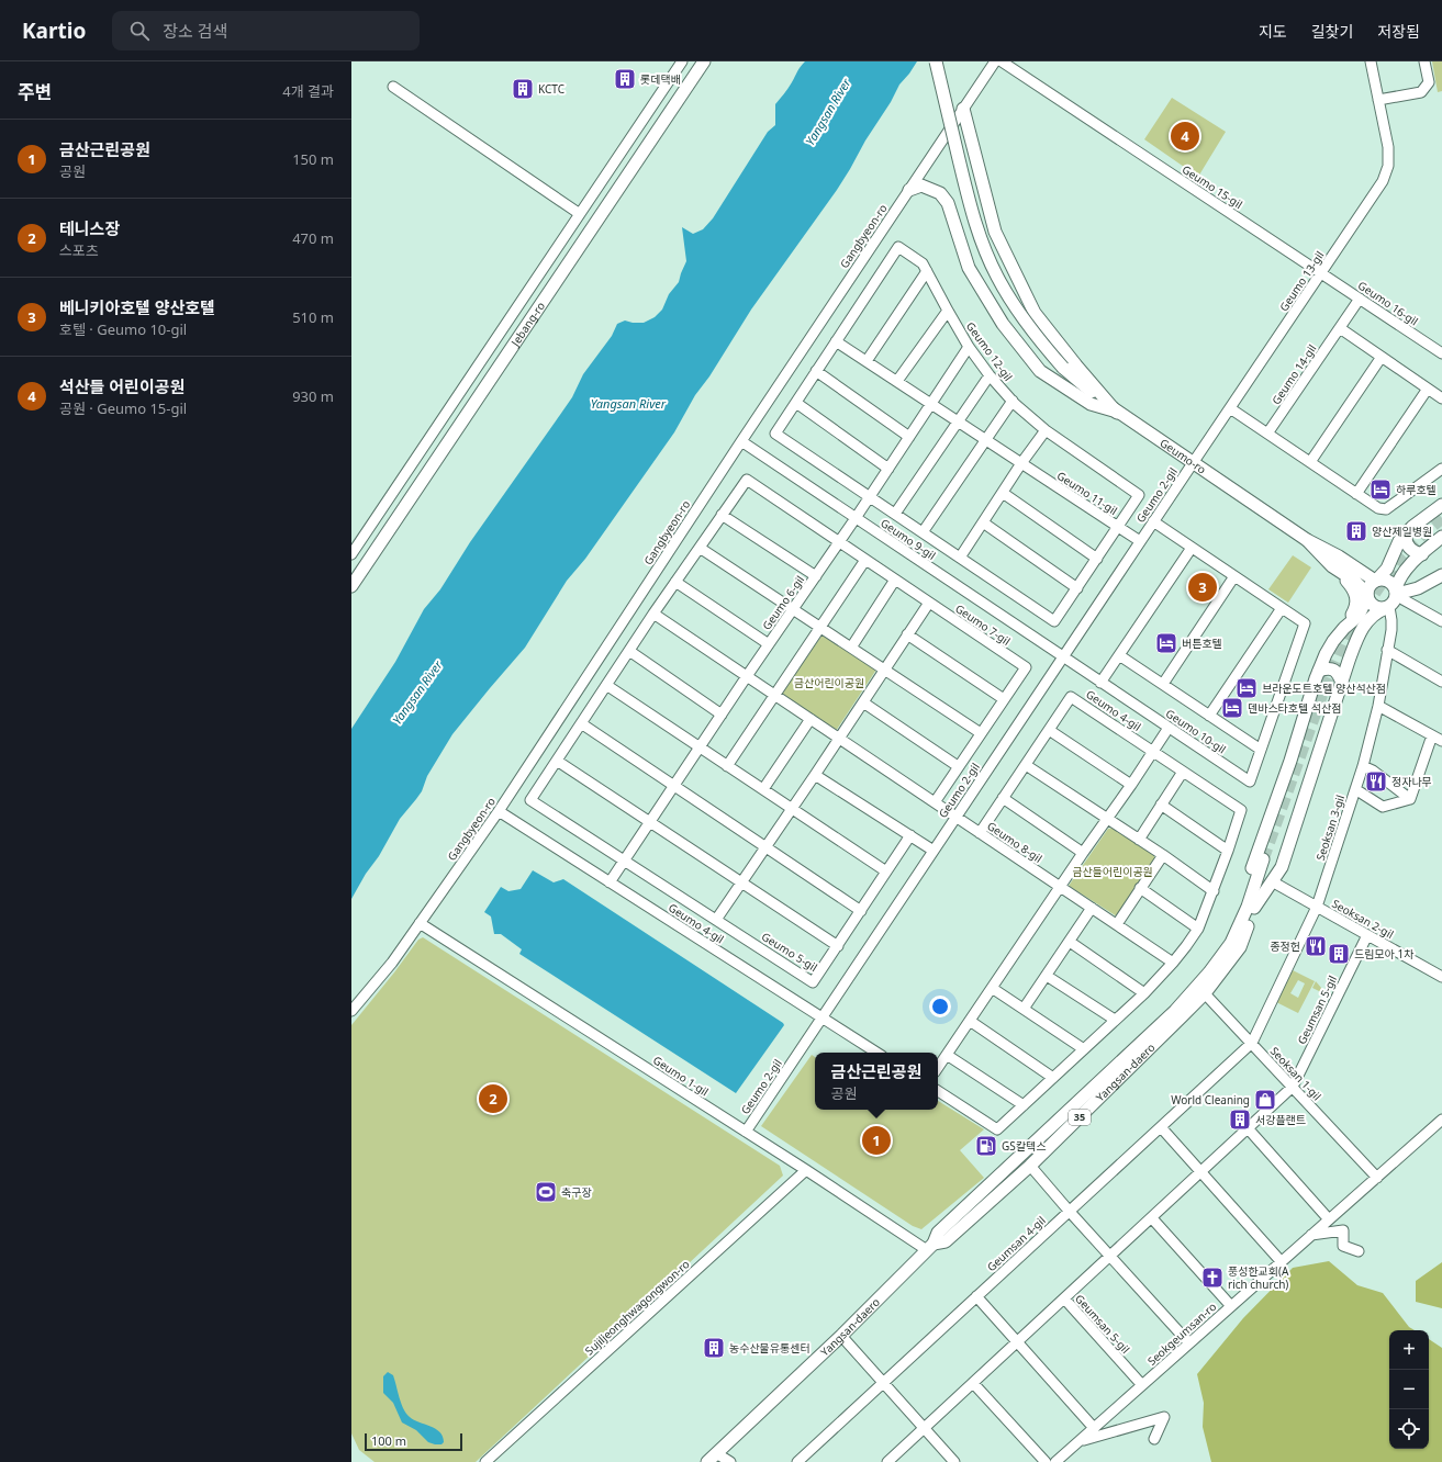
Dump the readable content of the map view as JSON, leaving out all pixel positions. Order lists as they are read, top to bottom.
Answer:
{
  "streets": {
    "main road": [
      "Jebang-ro",
      "Geumo-ro",
      "Yangsan-daero",
      "35"
    ],
    "street": [
      "Geumo 15-gil",
      "Gangbyeon-ro",
      "Geumo 13-gil",
      "Geumo 16-gil",
      "Geumo 12-gil",
      "Geumo 14-gil",
      "Geumo 11-gil",
      "Geumo 2-gil",
      "Geumo 9-gil",
      "Geumo 6-gil",
      "Geumo 7-gil",
      "Geumo 4-gil",
      "Geumo 10-gil",
      "Seoksan 3-gil",
      "Geumo 8-gil",
      "Seoksan 2-gil",
      "Geumo 5-gil",
      "Geumsan 5-gil",
      "Seoksan 1-gil",
      "Geumo 1-gil",
      "Geumsan 4-gil",
      "Sujiljeonghwagongwon-ro",
      "Seokgeumsan-ro"
    ]
  },
  "crossings": [
    ["Geumo 15-gil", "Geumo 13-gil"],
    ["Geumo 15-gil", "Geumo 16-gil"],
    ["Gangbyeon-ro", "Geumo 9-gil"],
    ["Gangbyeon-ro", "Geumo 4-gil"],
    ["Gangbyeon-ro", "Geumo 1-gil"],
    ["Geumo 13-gil", "Geumo 16-gil"],
    ["Geumo 13-gil", "Geumo-ro"],
    ["Geumo 13-gil", "Geumo 2-gil"],
    ["Geumo 16-gil", "Geumo 14-gil"],
    ["Geumo 12-gil", "Geumo 11-gil"],
    ["Geumo 12-gil", "Geumo 6-gil"],
    ["Geumo-ro", "Geumo 2-gil"],
    ["Geumo-ro", "Seoksan 3-gil"],
    ["Geumo 11-gil", "Geumo 2-gil"],
    ["Geumo 2-gil", "Geumo 9-gil"],
    ["Geumo 2-gil", "Geumo 4-gil"],
    ["Geumo 2-gil", "Geumo 10-gil"],
    ["Geumo 2-gil", "Geumo 8-gil"],
    ["Geumo 2-gil", "Geumo 1-gil"],
    ["Geumo 9-gil", "Geumo 6-gil"],
    ["Geumo 9-gil", "Geumo 10-gil"],
    ["Geumo 6-gil", "Geumo 7-gil"],
    ["Geumo 7-gil", "Geumo 5-gil"],
    ["Geumo 4-gil", "Geumo 8-gil"],
    ["Seoksan 3-gil", "Seoksan 2-gil"],
    ["Seoksan 3-gil", "Seoksan 1-gil"],
    ["Seoksan 3-gil", "Geumsan 4-gil"],
    ["Seoksan 2-gil", "Geumsan 5-gil"],
    ["Geumsan 5-gil", "Seoksan 1-gil"],
    ["Geumsan 5-gil", "Seokgeumsan-ro"],
    ["Yangsan-daero", "Seoksan 1-gil"],
    ["Yangsan-daero", "Geumo 1-gil"],
    ["Seoksan 1-gil", "Geumsan 4-gil"],
    ["Seoksan 1-gil", "Seokgeumsan-ro"],
    ["Geumo 1-gil", "Sujiljeonghwagongwon-ro"]
  ],
  "water": ["Yangsan River"],
  "parks": ["금산어린이공원", "금산들어린이공원"],
  "places": {
    "building": [
      "롯데택배",
      "KCTC",
      "양산제일병원",
      "드림모아 1차",
      "서강플랜트",
      "농수산물유통센터"
    ],
    "hotel": [
      "하루호텔",
      "버튼호텔",
      "브라운도트호텔 양산석산점",
      "덴바스타호텔 석산점"
    ],
    "restaurant": ["정자나무", "종정헌"],
    "shop": ["World Cleaning"],
    "fuel station": ["GS칼텍스"],
    "sports": ["축구장"],
    "church": ["풍성한교회(A rich church)"]
  },
  "scale_bar": "100 m",
  "page": {
    "header": "Kartio",
    "search": "장소 검색",
    "nav": ["지도", "길찾기", "저장됨"],
    "heading": ["주변", "4개 결과"],
    "list": [
      {
        "mark": "1",
        "name": "금산근린공원",
        "note": "공원",
        "value": "150 m"
      },
      {
        "mark": "2",
        "name": "테니스장",
        "note": "스포츠",
        "value": "470 m"
      },
      {
        "mark": "3",
        "name": "베니키아호텔 양산호텔",
        "note": "호텔 · Geumo 10-gil",
        "value": "510 m"
      },
      {
        "mark": "4",
        "name": "석산들 어린이공원",
        "note": "공원 · Geumo 15-gil",
        "value": "930 m"
      }
    ],
    "pins": [
      "4",
      "3",
      "2",
      "1"
    ],
    "popup": ["금산근린공원", "공원"],
    "map_buttons": ["+", "−"],
    "scale": "100 m"
  }
}
